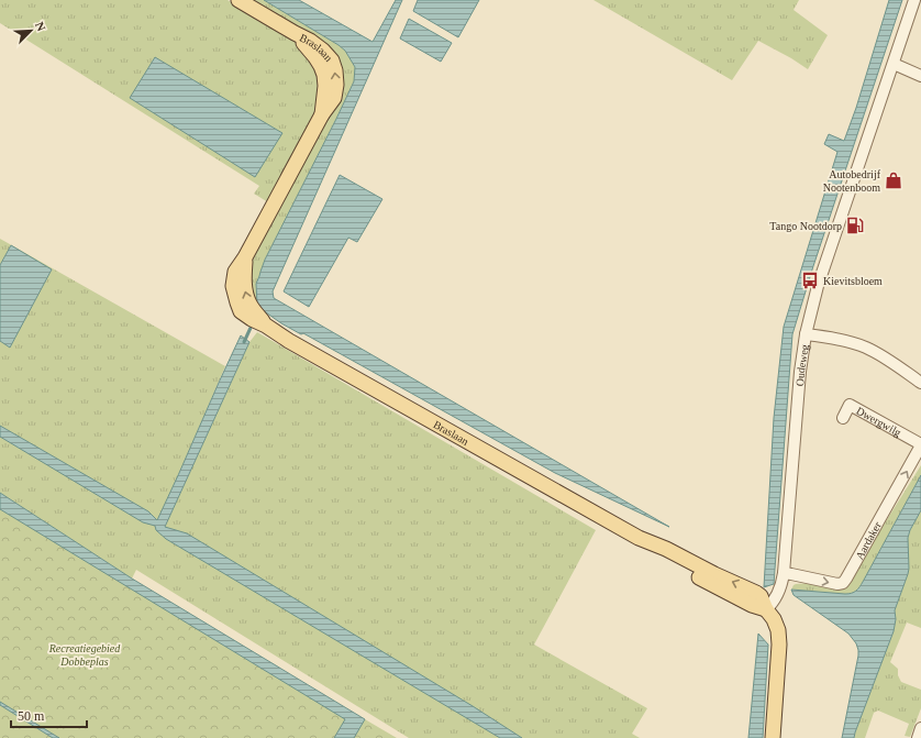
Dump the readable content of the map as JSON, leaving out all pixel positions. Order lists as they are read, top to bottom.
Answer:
{
  "streets": {
    "main road": ["Braslaan"],
    "street": ["Oudeweg", "Dwergwilg", "Aardaker"]
  },
  "crossings": [
    ["Braslaan", "Oudeweg"],
    ["Oudeweg", "Aardaker"],
    ["Dwergwilg", "Aardaker"]
  ],
  "one_way": ["Aardaker"],
  "parks": ["Recreatiegebied Dobbeplas"],
  "places": {
    "shop": ["Autobedrijf Nootenboom"],
    "fuel station": ["Tango Nootdorp"],
    "bus stop": ["Kievitsbloem"]
  },
  "scale_bar": "50 m",
  "north": "top right"
}
